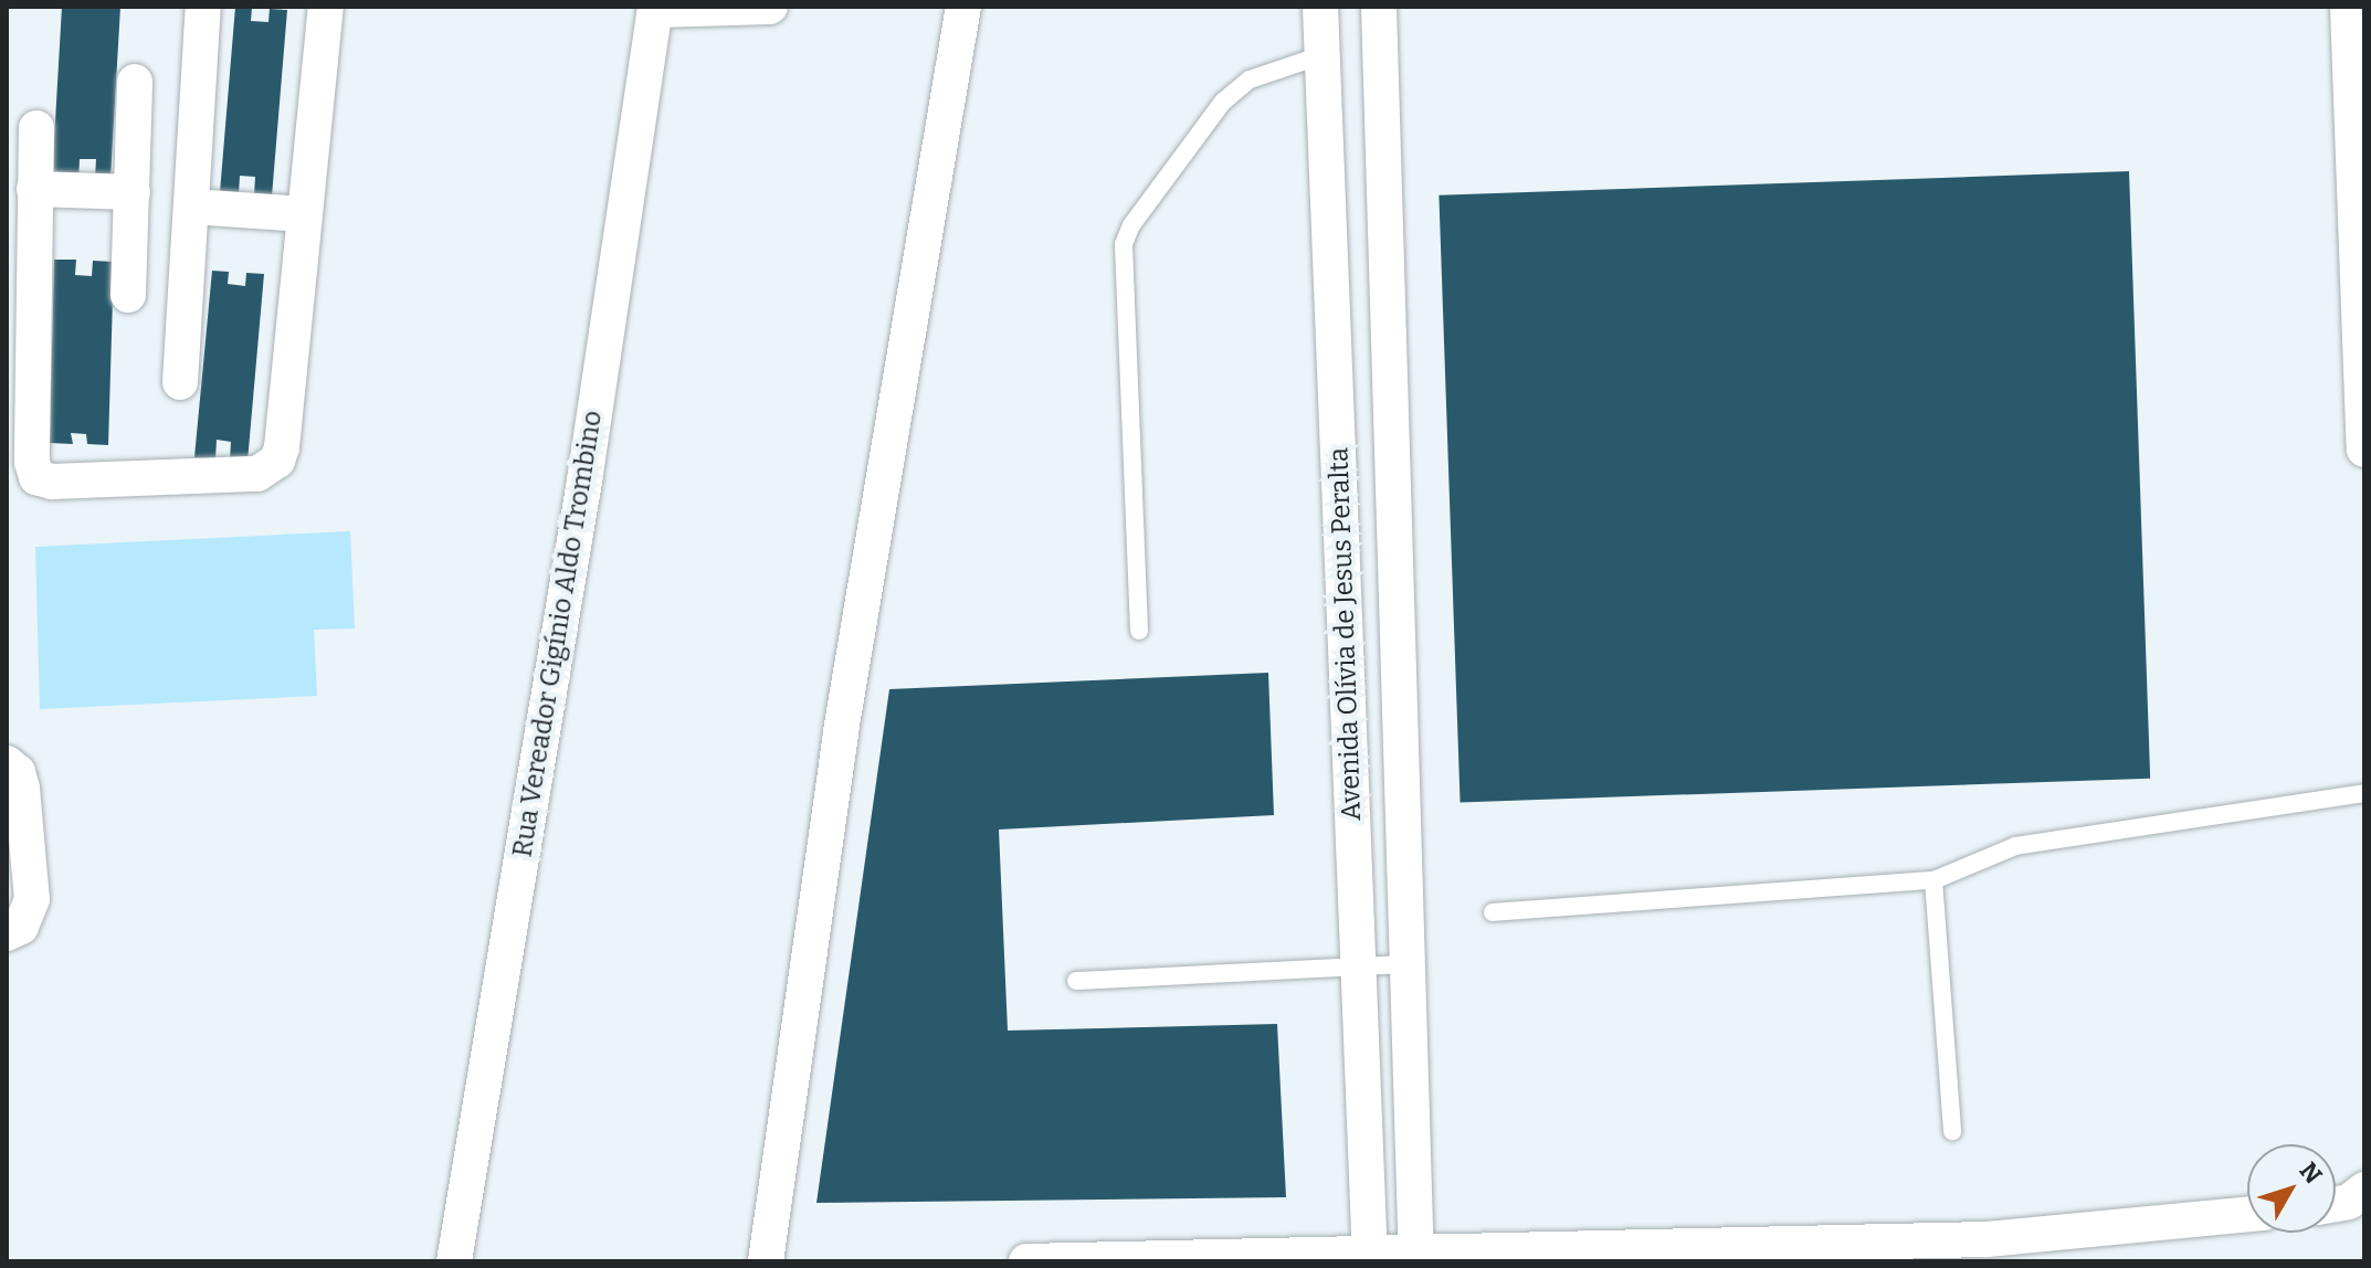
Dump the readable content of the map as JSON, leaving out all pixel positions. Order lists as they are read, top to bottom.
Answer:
{
  "streets": {
    "street": ["Rua Vereador Gigínio Aldo Trombino", "Avenida Olívia de Jesus Peralta"]
  },
  "north": "top right"
}
